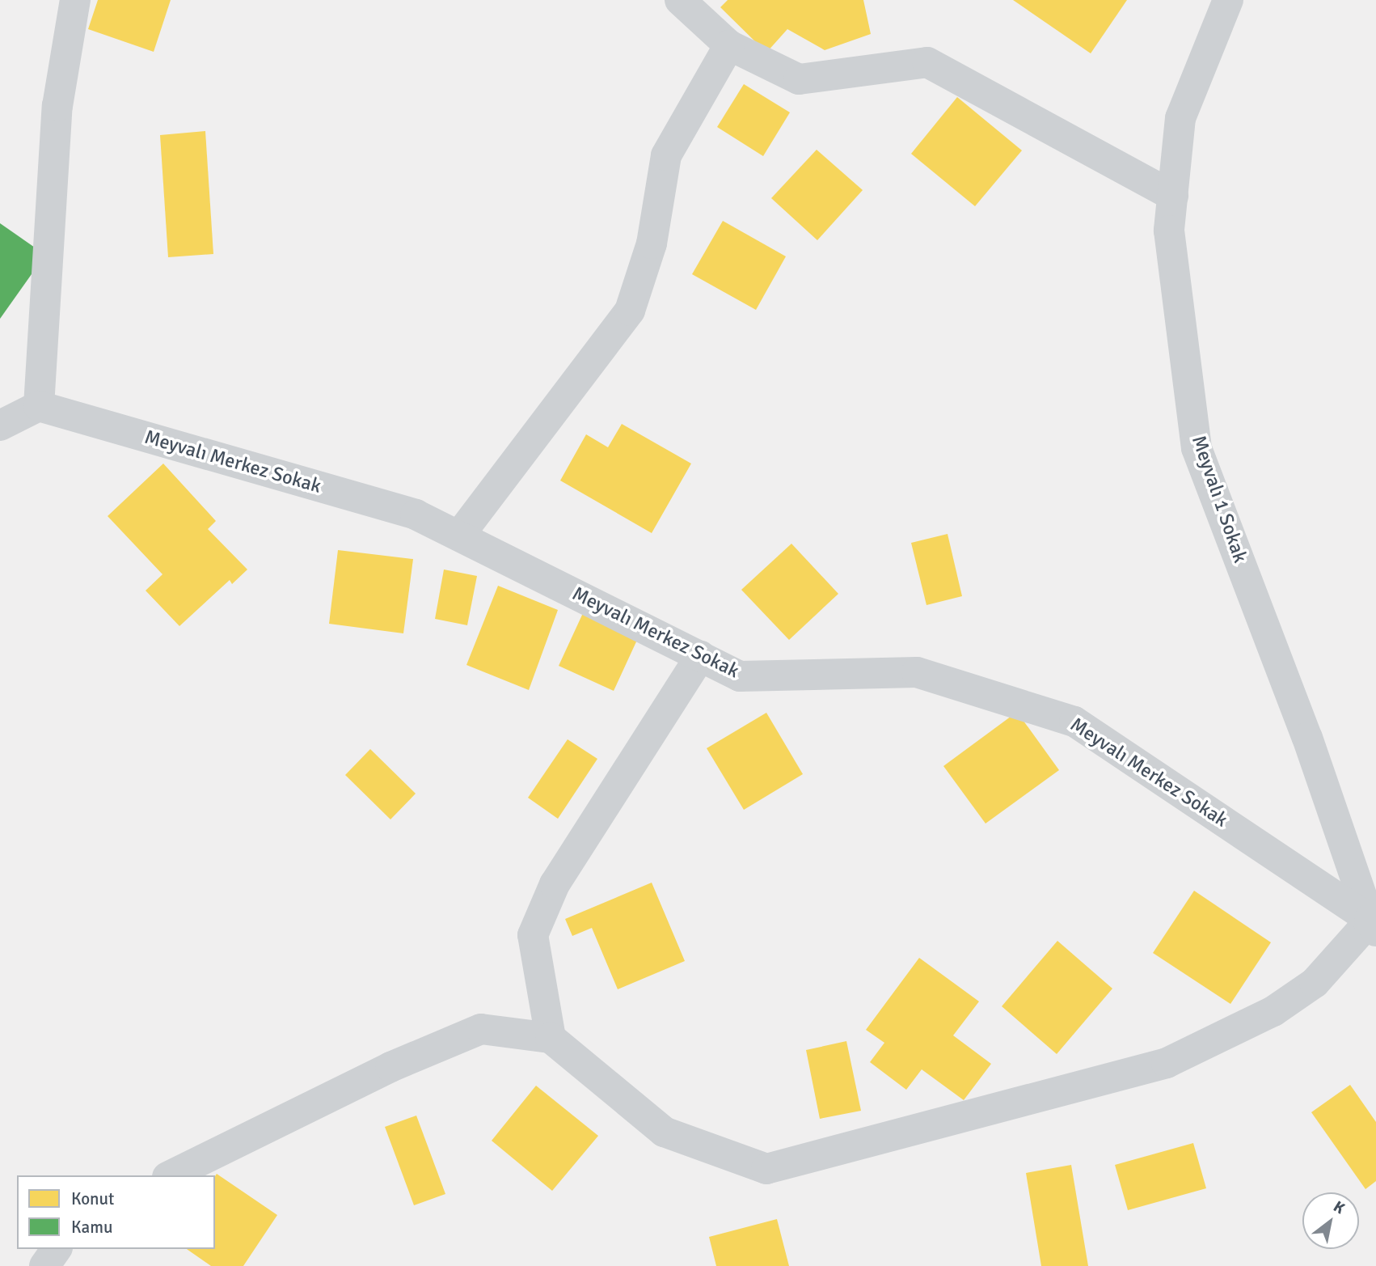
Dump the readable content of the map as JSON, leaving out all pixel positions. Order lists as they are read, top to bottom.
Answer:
{
  "streets": {
    "street": ["Meyvalı Merkez Sokak", "Meyvalı 1 Sokak"]
  },
  "crossings": [
    ["Meyvalı Merkez Sokak", "Meyvalı 1 Sokak"]
  ],
  "legend": ["Konut", "Kamu"],
  "north": "top right"
}
